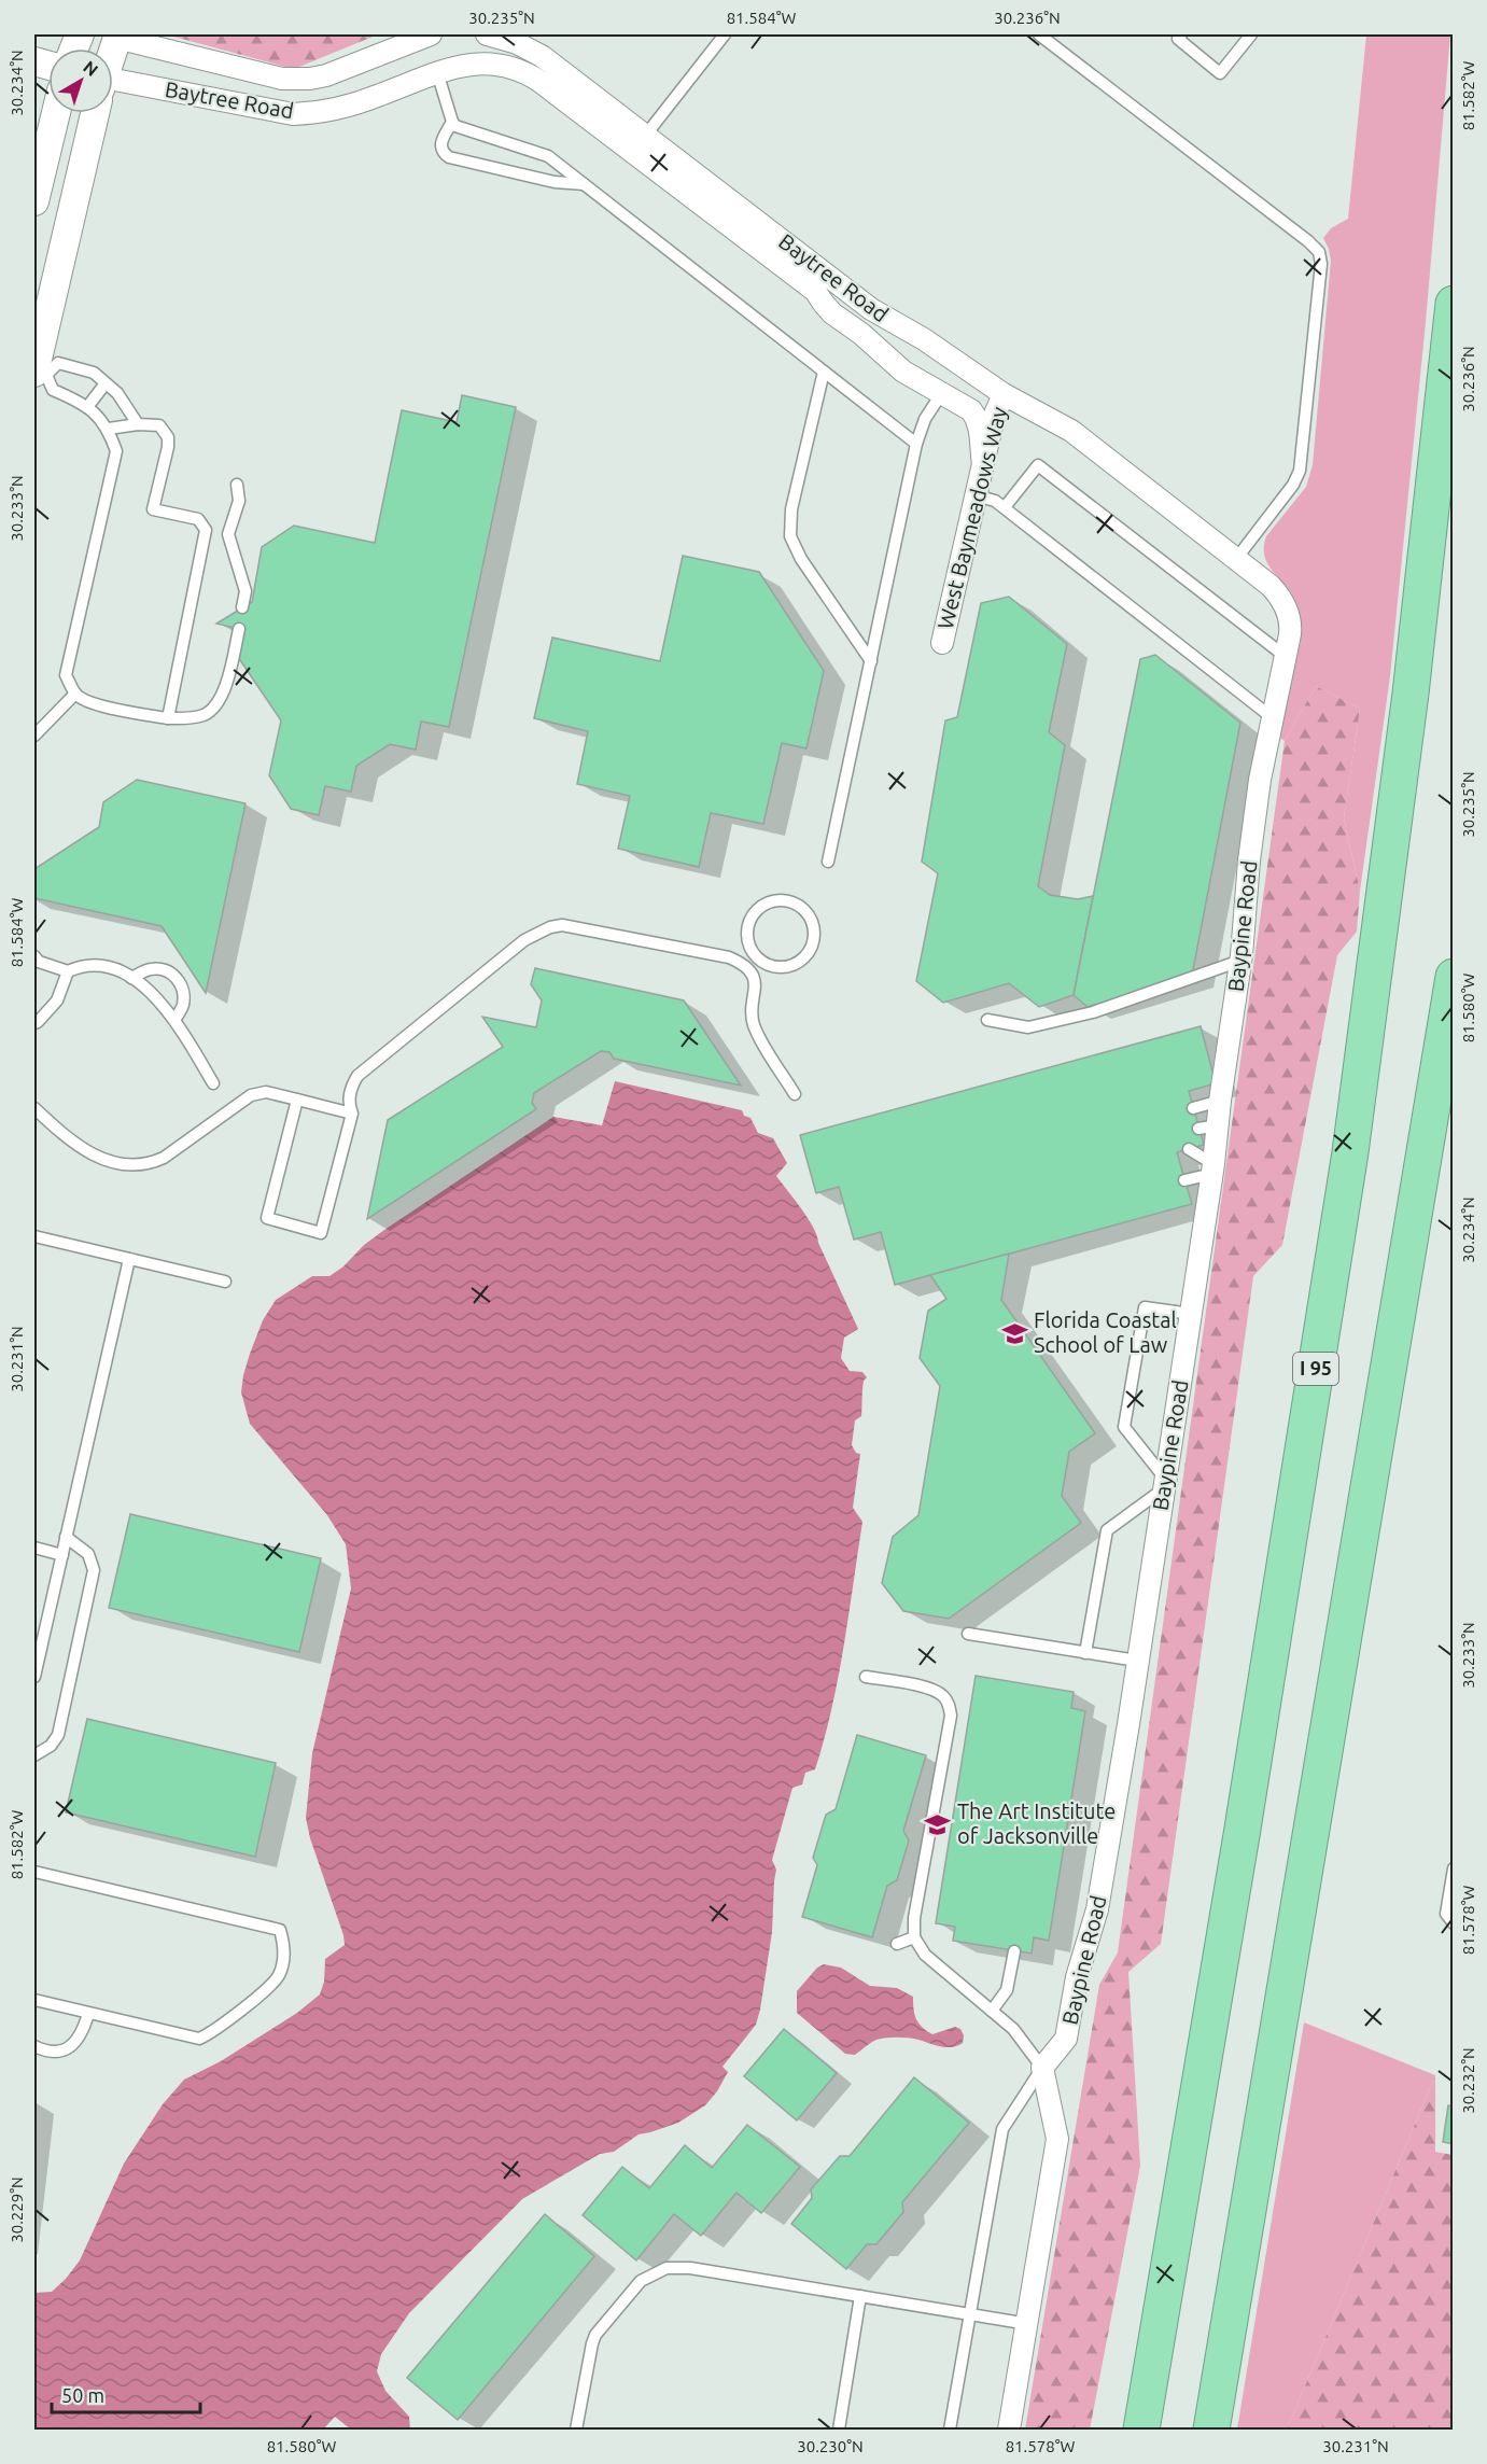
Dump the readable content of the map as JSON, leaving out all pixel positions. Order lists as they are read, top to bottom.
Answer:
{
  "streets": {
    "highway": ["I 95"],
    "street": ["Baytree Road", "West Baymeadows Way", "Baypine Road"]
  },
  "crossings": [
    ["Baytree Road", "West Baymeadows Way"],
    ["Baytree Road", "Baypine Road"],
    ["West Baymeadows Way", "Baypine Road"]
  ],
  "places": {
    "school or university": ["Florida Coastal School of Law", "The Art Institute of Jacksonville"]
  },
  "scale_bar": "50 m",
  "north": "top right",
  "coordinates": [
    "30.235°N",
    "81.584°W",
    "30.236°N",
    "30.234°N",
    "81.582°W",
    "30.233°N",
    "81.580°W",
    "30.231°N",
    "81.578°W",
    "30.232°N",
    "30.229°N",
    "30.230°N"
  ]
}
